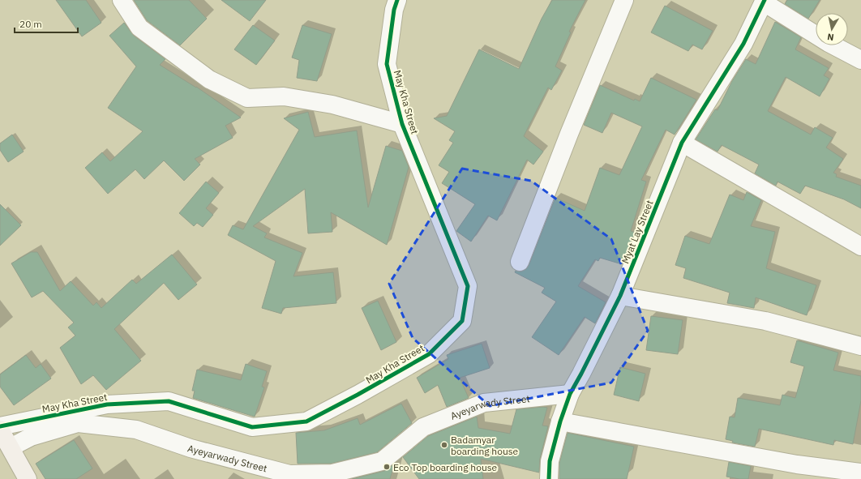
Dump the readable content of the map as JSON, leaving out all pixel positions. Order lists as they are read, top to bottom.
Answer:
{
  "streets": {
    "street": ["May Kha Street", "Myat Lay Street", "Ayeyarwady Street"]
  },
  "crossings": [
    ["Myat Lay Street", "Ayeyarwady Street"]
  ],
  "places": ["Badamyar boarding house", "Eco Top boarding house"],
  "scale_bar": "20 m",
  "north": "bottom"
}
